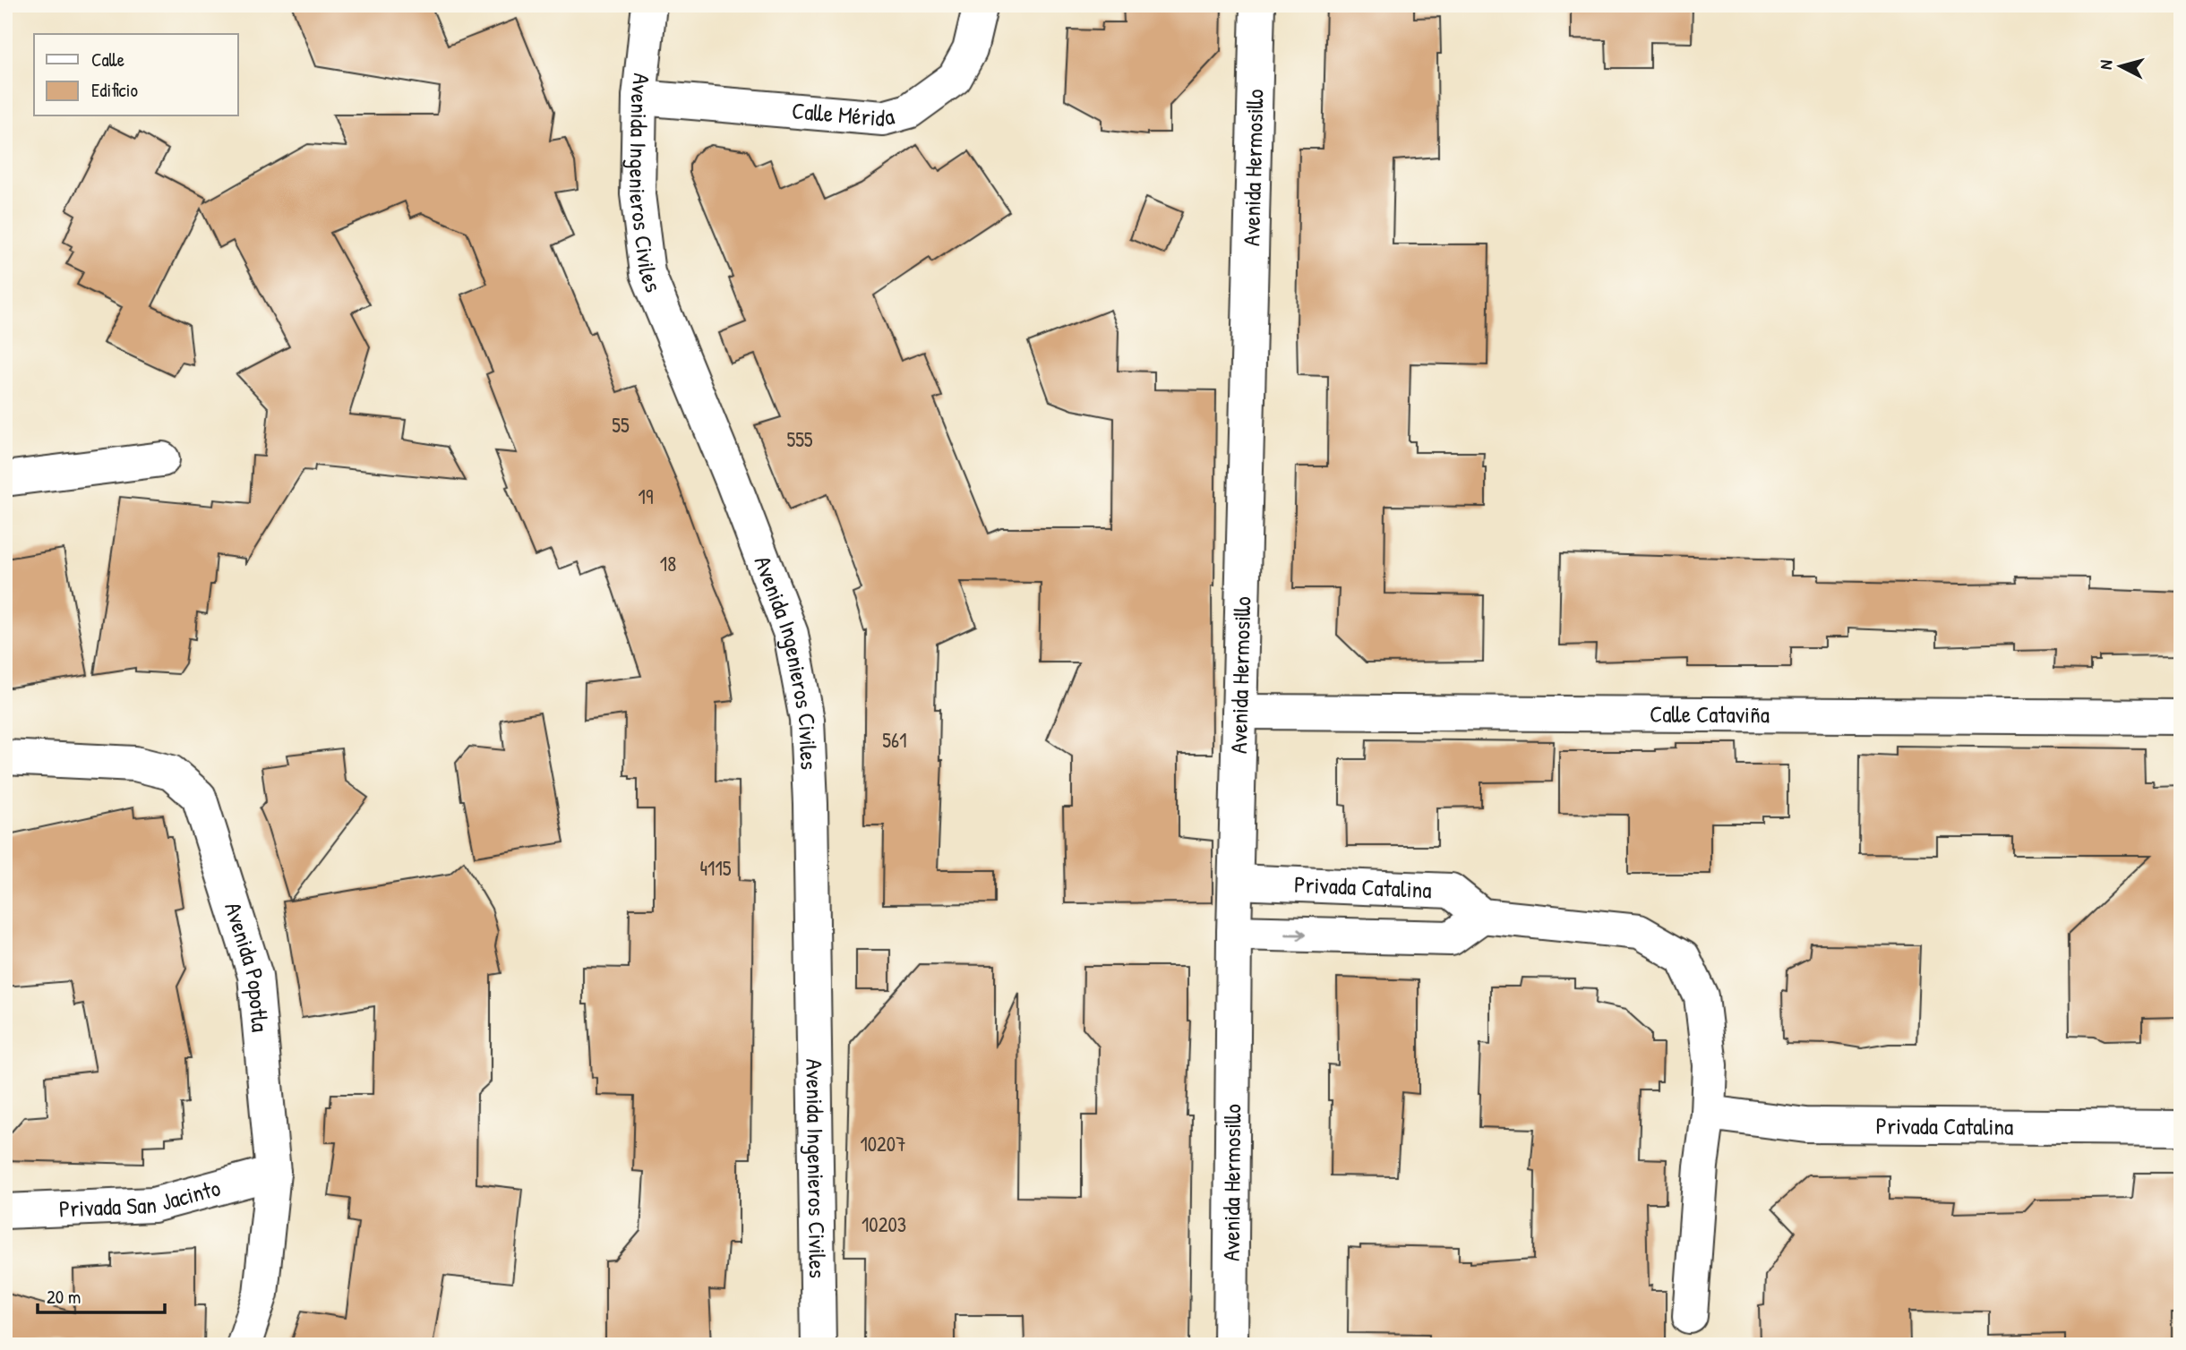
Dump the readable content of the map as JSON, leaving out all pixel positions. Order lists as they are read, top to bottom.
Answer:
{
  "streets": {
    "street": [
      "Calle Mérida",
      "Avenida Hermosillo",
      "Avenida Ingenieros Civiles",
      "Calle Cataviña",
      "Privada Catalina",
      "Avenida Popotla",
      "Privada San Jacinto"
    ]
  },
  "crossings": [
    ["Calle Mérida", "Avenida Ingenieros Civiles"],
    ["Avenida Hermosillo", "Calle Cataviña"],
    ["Avenida Hermosillo", "Privada Catalina"],
    ["Avenida Popotla", "Privada San Jacinto"]
  ],
  "house_numbers": [
    "55",
    "555",
    "19",
    "18",
    "561",
    "4115",
    "10207",
    "10203"
  ],
  "legend": ["Calle", "Edificio"],
  "scale_bar": "20 m",
  "north": "left"
}
